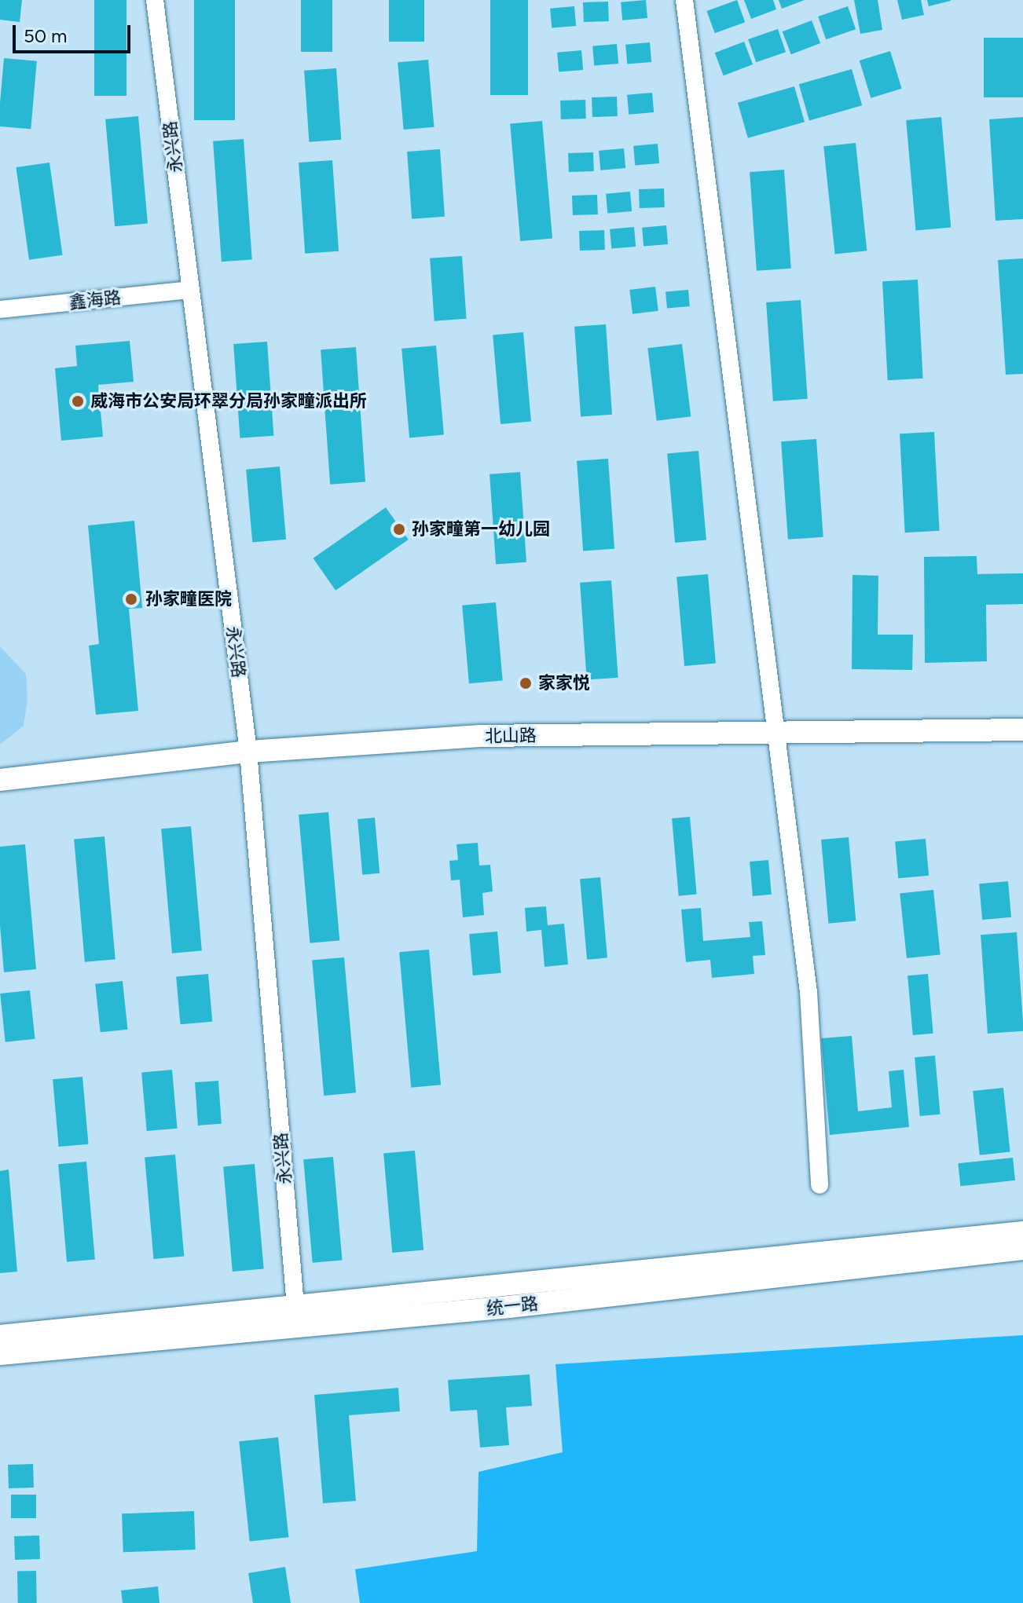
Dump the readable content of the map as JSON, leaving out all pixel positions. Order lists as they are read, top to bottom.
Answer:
{
  "streets": {
    "main road": ["北山路", "统一路"],
    "street": ["永兴路", "鑫海路"]
  },
  "crossings": [
    ["永兴路", "鑫海路"],
    ["永兴路", "北山路"],
    ["永兴路", "统一路"]
  ],
  "places": [
    "威海市公安局环翠分局孙家疃派出所",
    "孙家疃第一幼儿园",
    "孙家疃医院",
    "家家悦"
  ],
  "scale_bar": "50 m"
}
